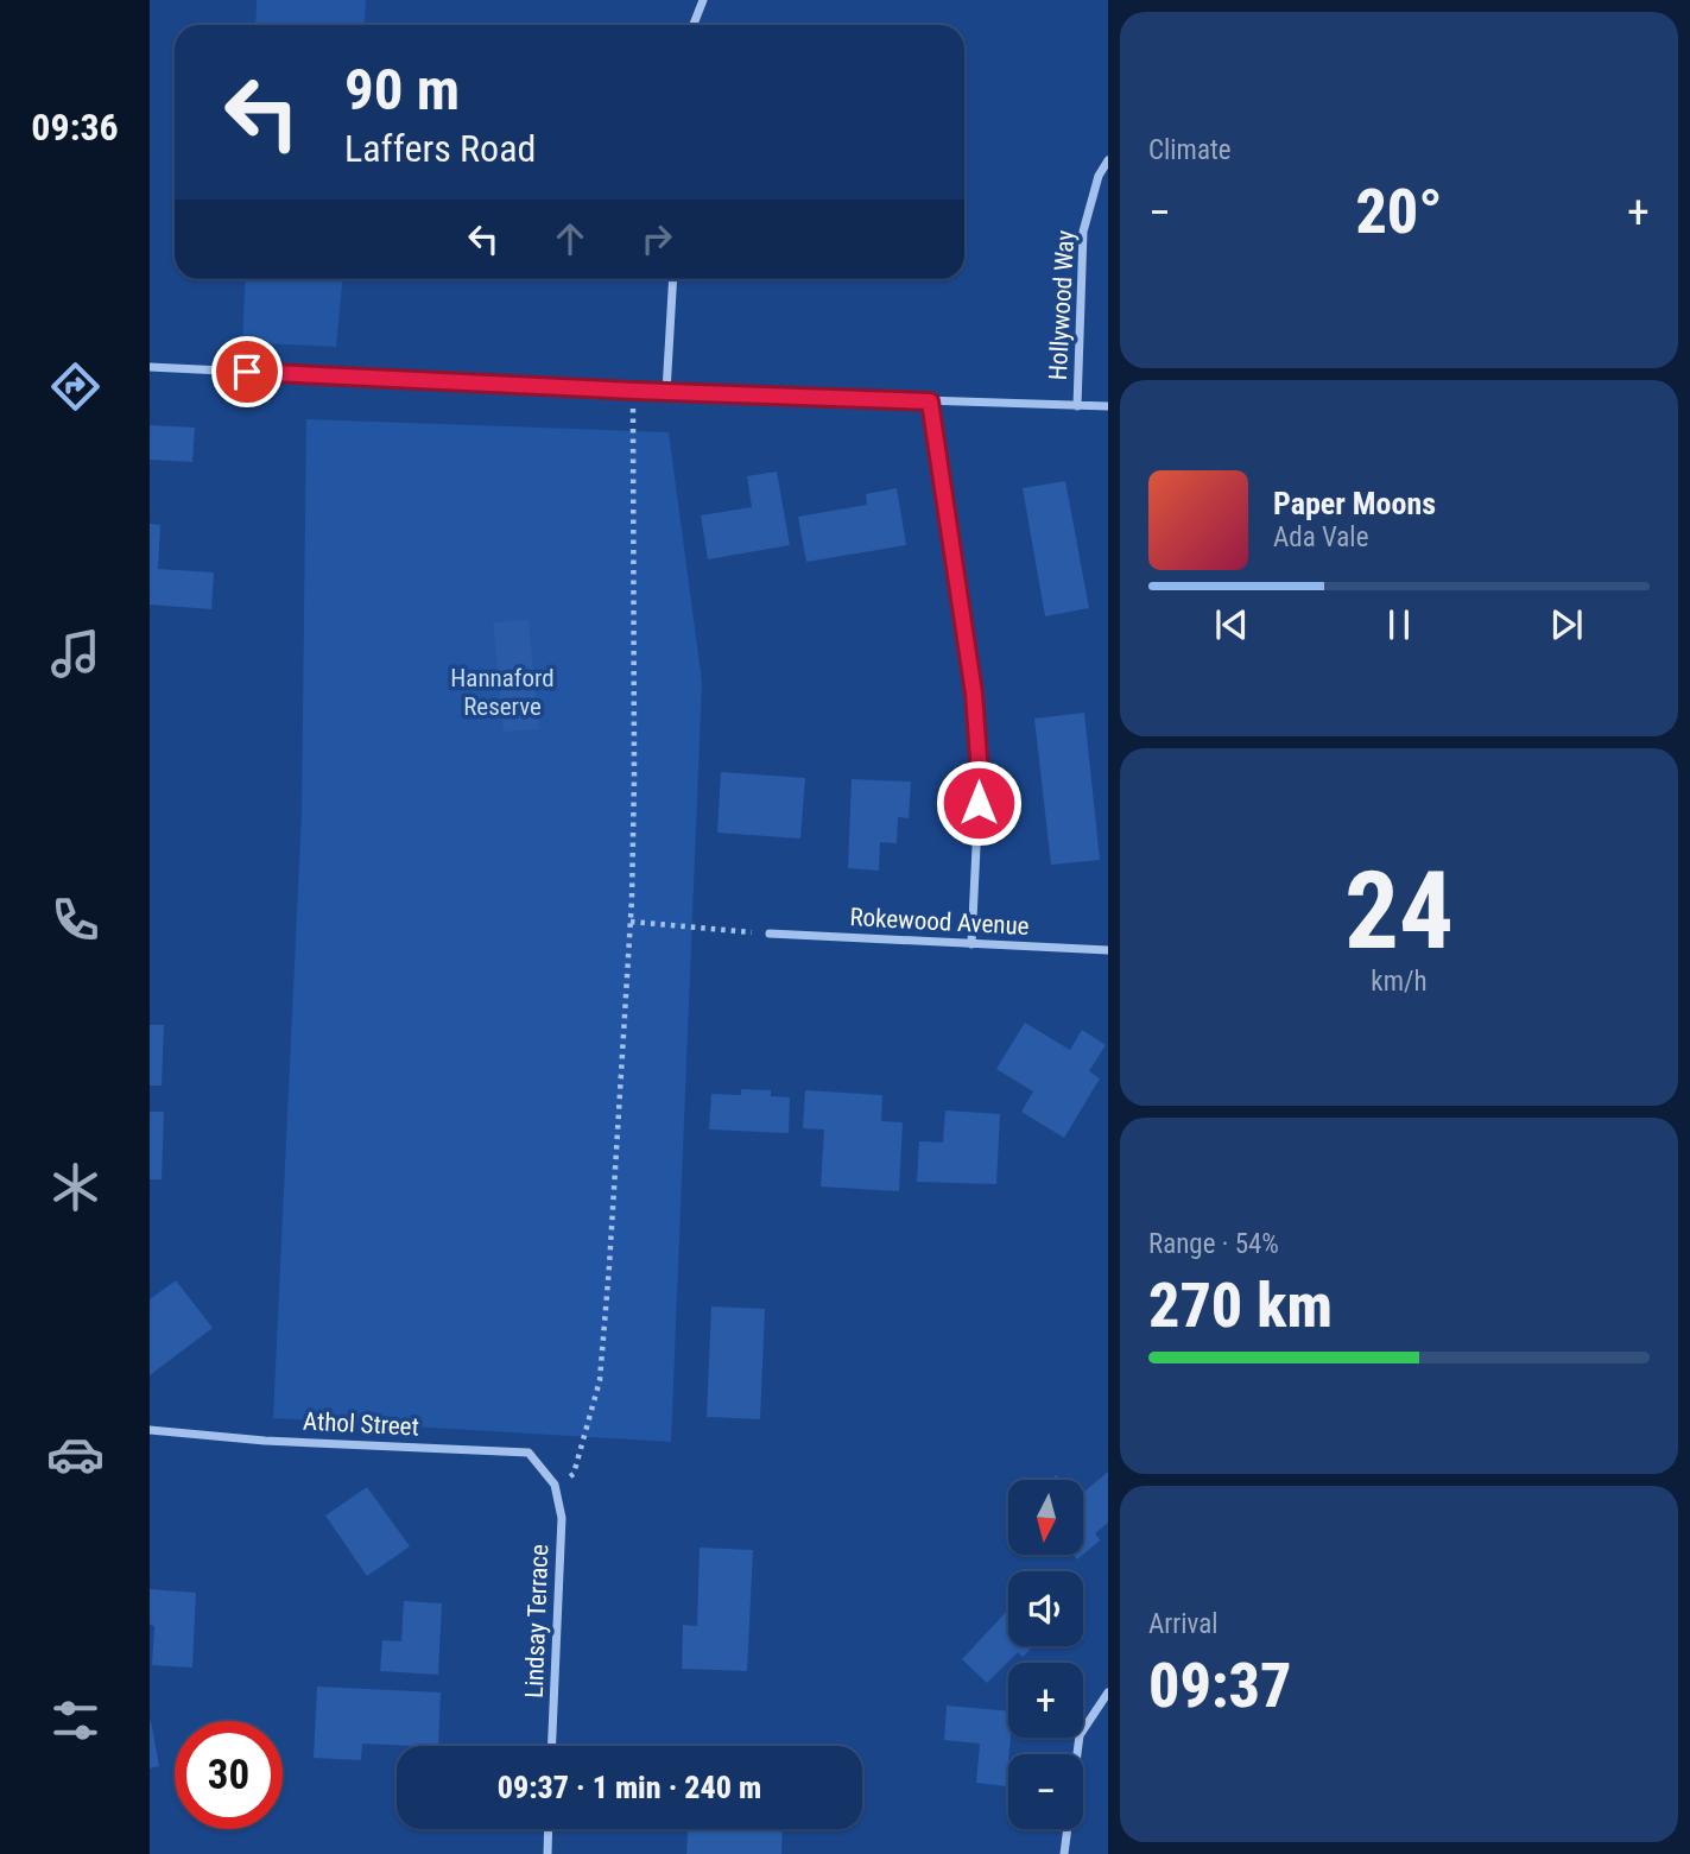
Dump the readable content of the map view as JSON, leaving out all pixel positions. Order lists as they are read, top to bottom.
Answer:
{
  "streets": {
    "street": [
      "Hollywood Way",
      "Rokewood Avenue",
      "Athol Street",
      "Lindsay Terrace"
    ]
  },
  "crossings": [
    ["Athol Street", "Lindsay Terrace"]
  ],
  "parks": ["Hannaford Reserve"],
  "north": "bottom",
  "page": {
    "tabs": "09:36",
    "tile": [
      "Climate",
      ["24", "km/h"],
      ["Range · 54%", "270 km"],
      ["Arrival", "09:37"]
    ],
    "turn": ["90 m", "Laffers Road"],
    "heat": ["−", "20°", "+"],
    "song": ["Paper Moons", "Ada Vale"],
    "map_buttons": ["+", "−"],
    "limit": "30",
    "trip": "09:37 · 1 min · 240 m"
  }
}
